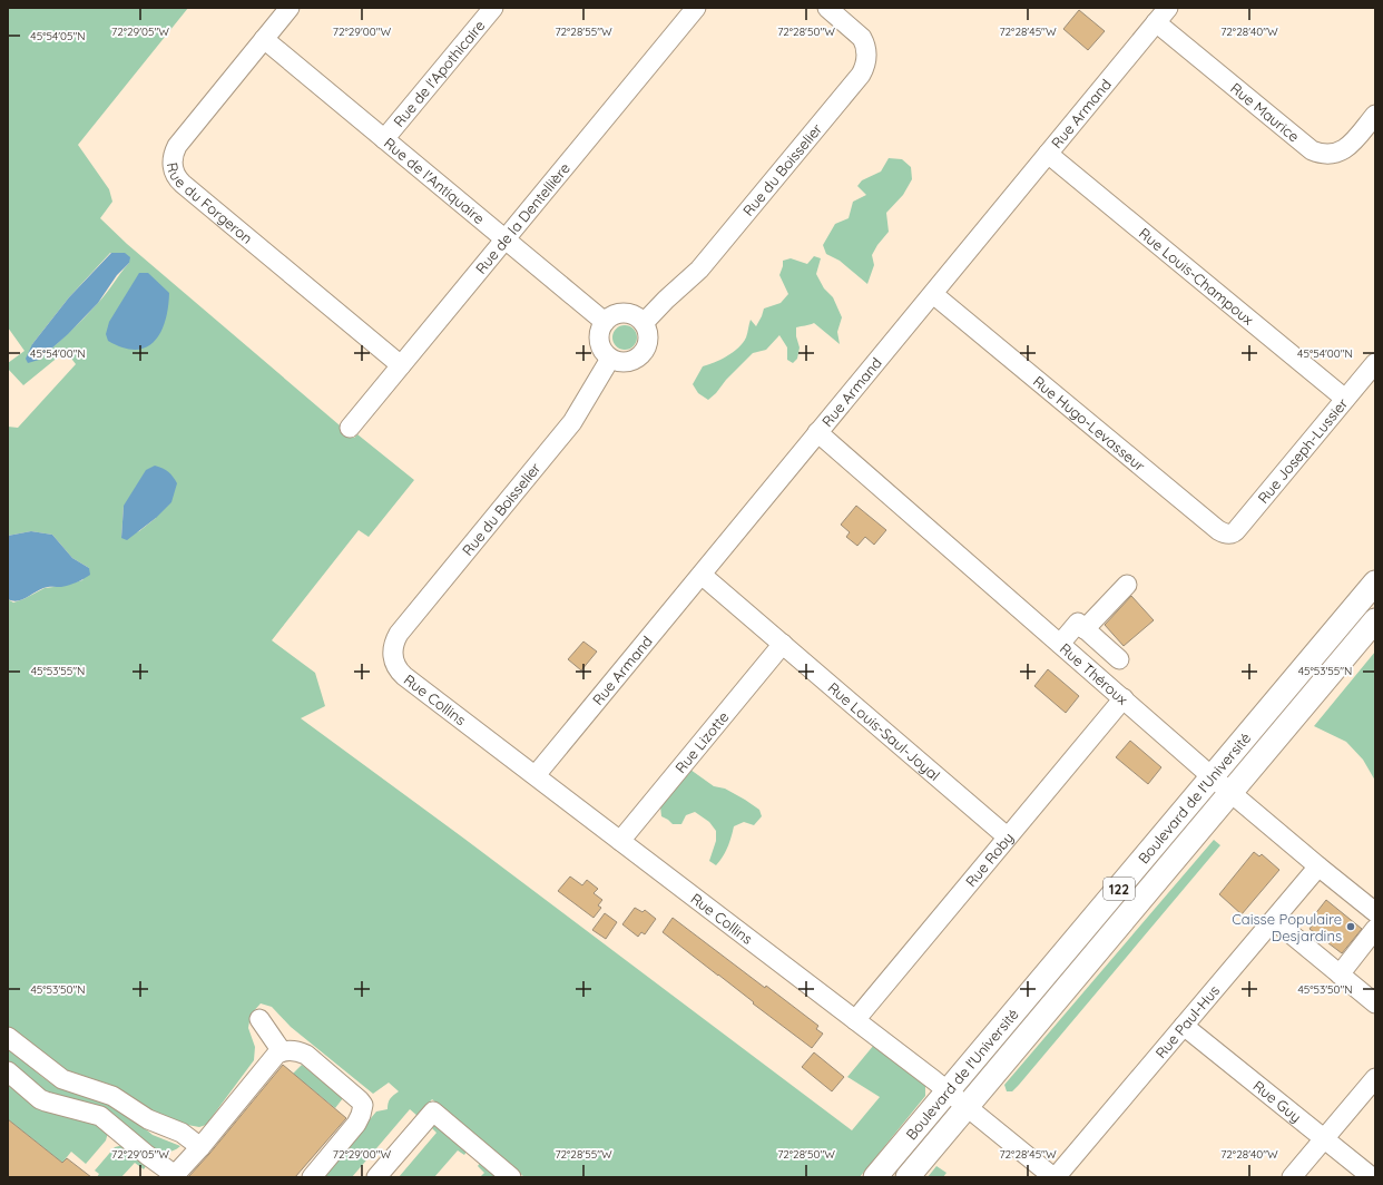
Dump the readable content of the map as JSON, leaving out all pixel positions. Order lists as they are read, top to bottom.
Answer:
{
  "streets": {
    "main road": ["Boulevard de l'Université", "122"],
    "street": [
      "Rue de l'Apothicaire",
      "Rue Maurice",
      "Rue Armand",
      "Rue du Boisselier",
      "Rue de l'Antiquaire",
      "Rue du Forgeron",
      "Rue de la Dentellière",
      "Rue Louis-Champoux",
      "Rue Hugo-Levasseur",
      "Rue Joseph-Lussier",
      "Rue Théroux",
      "Rue Collins",
      "Rue Louis-Saul-Joyal",
      "Rue Lizotte",
      "Rue Roby",
      "Rue Paul-Hus",
      "Rue Guy"
    ]
  },
  "crossings": [
    ["Rue de l'Apothicaire", "Rue de l'Antiquaire"],
    ["Rue Maurice", "Rue Armand"],
    ["Rue Armand", "Rue Louis-Champoux"],
    ["Rue Armand", "Rue Hugo-Levasseur"],
    ["Rue Armand", "Rue Théroux"],
    ["Rue Armand", "Rue Collins"],
    ["Rue Armand", "Rue Louis-Saul-Joyal"],
    ["Rue du Boisselier", "Rue de l'Antiquaire"],
    ["Rue du Boisselier", "Rue Collins"],
    ["Rue de l'Antiquaire", "Rue du Forgeron"],
    ["Rue de l'Antiquaire", "Rue de la Dentellière"],
    ["Rue du Forgeron", "Rue de la Dentellière"],
    ["Rue Louis-Champoux", "Rue Joseph-Lussier"],
    ["Rue Hugo-Levasseur", "Rue Joseph-Lussier"],
    ["Rue Théroux", "Boulevard de l'Université"],
    ["Rue Théroux", "Rue Roby"],
    ["Rue Théroux", "Rue Paul-Hus"],
    ["Rue Collins", "Rue Lizotte"],
    ["Rue Collins", "Boulevard de l'Université"],
    ["Rue Collins", "Rue Roby"],
    ["Rue Collins", "Rue Paul-Hus"],
    ["Rue Louis-Saul-Joyal", "Rue Lizotte"],
    ["Rue Louis-Saul-Joyal", "Rue Roby"],
    ["Rue Paul-Hus", "Rue Guy"]
  ],
  "places": ["Caisse Populaire Desjardins"],
  "coordinates": [
    "72°29'05\"W",
    "72°29'00\"W",
    "72°28'55\"W",
    "72°28'50\"W",
    "72°28'45\"W",
    "72°28'40\"W",
    "45°54'05\"N",
    "45°54'00\"N",
    "45°53'55\"N",
    "45°53'50\"N"
  ]
}
